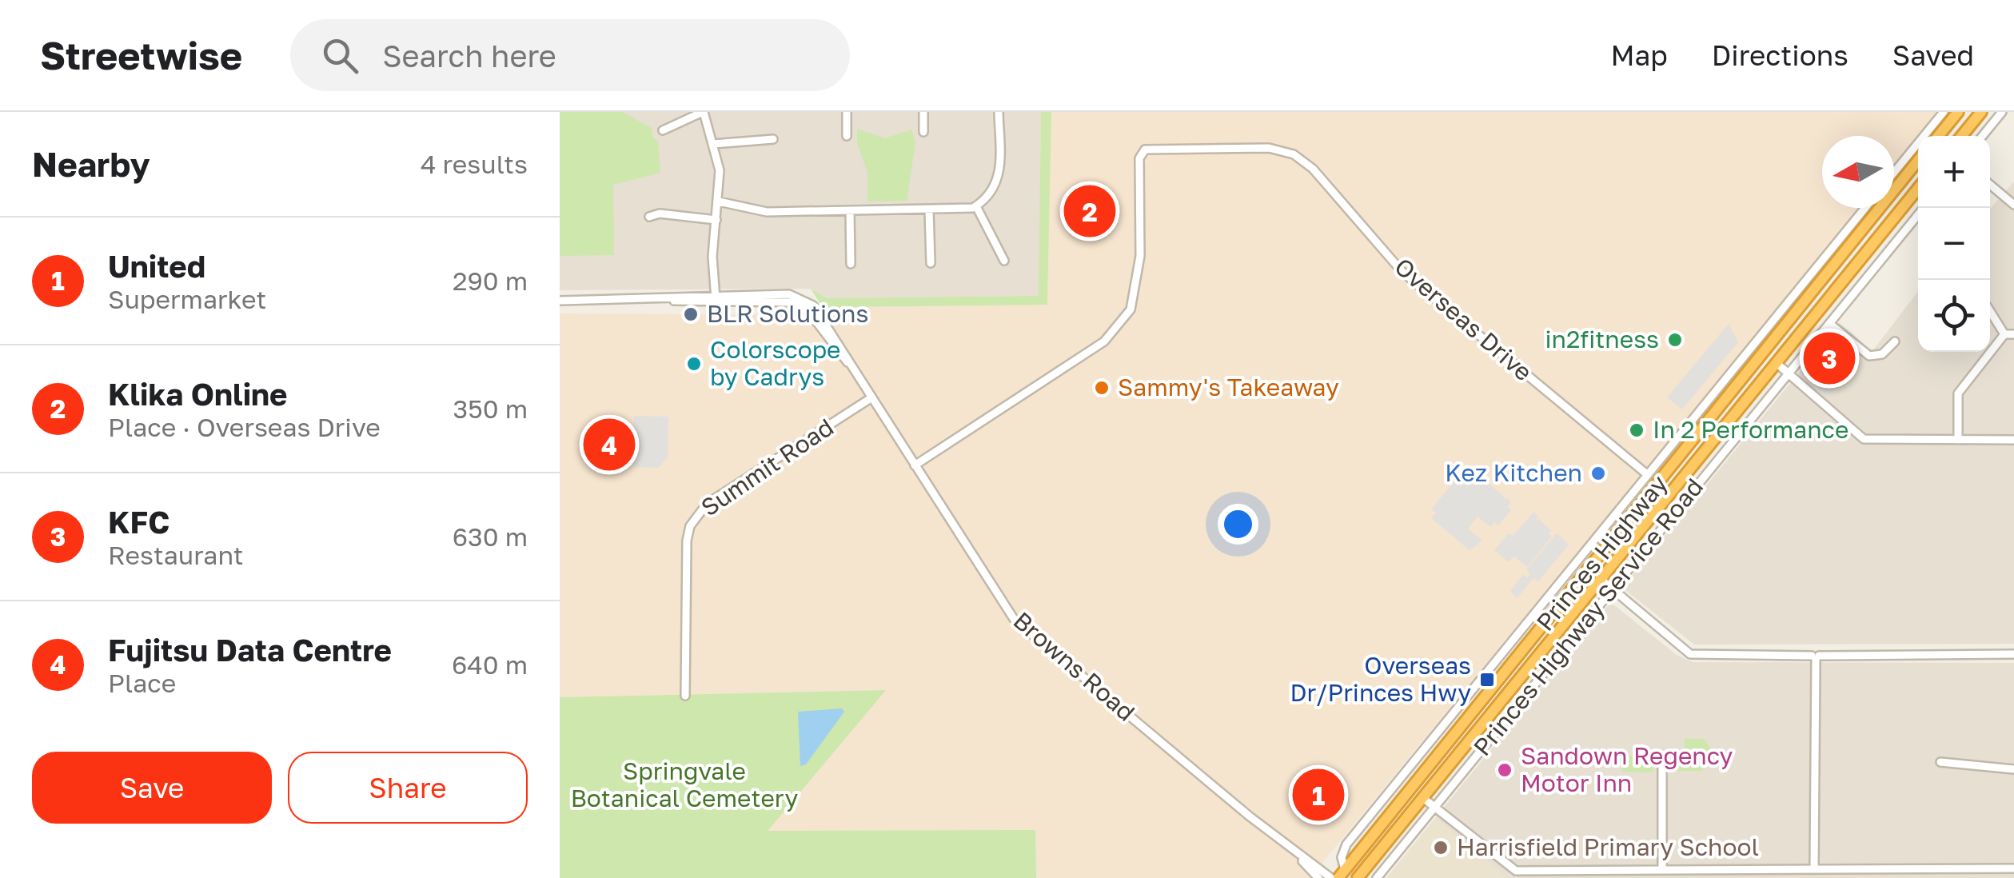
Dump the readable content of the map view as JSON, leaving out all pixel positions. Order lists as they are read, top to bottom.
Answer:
{
  "streets": {
    "highway": ["Princes Highway"],
    "street": [
      "Overseas Drive",
      "Summit Road",
      "Princes Highway Service Road",
      "Browns Road"
    ]
  },
  "crossings": [
    ["Overseas Drive", "Princes Highway Service Road"],
    ["Overseas Drive", "Browns Road"],
    ["Summit Road", "Browns Road"],
    ["Princes Highway", "Princes Highway Service Road"]
  ],
  "parks": ["Springvale Botanical Cemetery"],
  "places": {
    "other": [
      "BLR Solutions",
      "in2fitness",
      "Colorscope by Cadrys",
      "Sammy's Takeaway",
      "In 2 Performance",
      "Kez Kitchen",
      "Sandown Regency Motor Inn",
      "Harrisfield Primary School"
    ],
    "transit": ["Overseas Dr/Princes Hwy"]
  },
  "north": "left",
  "page": {
    "header": "Streetwise",
    "search": "Search here",
    "nav": ["Map", "Directions", "Saved"],
    "heading": ["Nearby", "4 results"],
    "map_buttons": ["+", "−"],
    "pins": [
      "2",
      "3",
      "4",
      "1"
    ],
    "list": [
      {
        "mark": "1",
        "name": "United",
        "note": "Supermarket",
        "value": "290 m"
      },
      {
        "mark": "2",
        "name": "Klika Online",
        "note": "Place · Overseas Drive",
        "value": "350 m"
      },
      {
        "mark": "3",
        "name": "KFC",
        "note": "Restaurant",
        "value": "630 m"
      },
      {
        "mark": "4",
        "name": "Fujitsu Data Centre",
        "note": "Place",
        "value": "640 m"
      }
    ],
    "buttons": ["Save", "Share"]
  }
}
